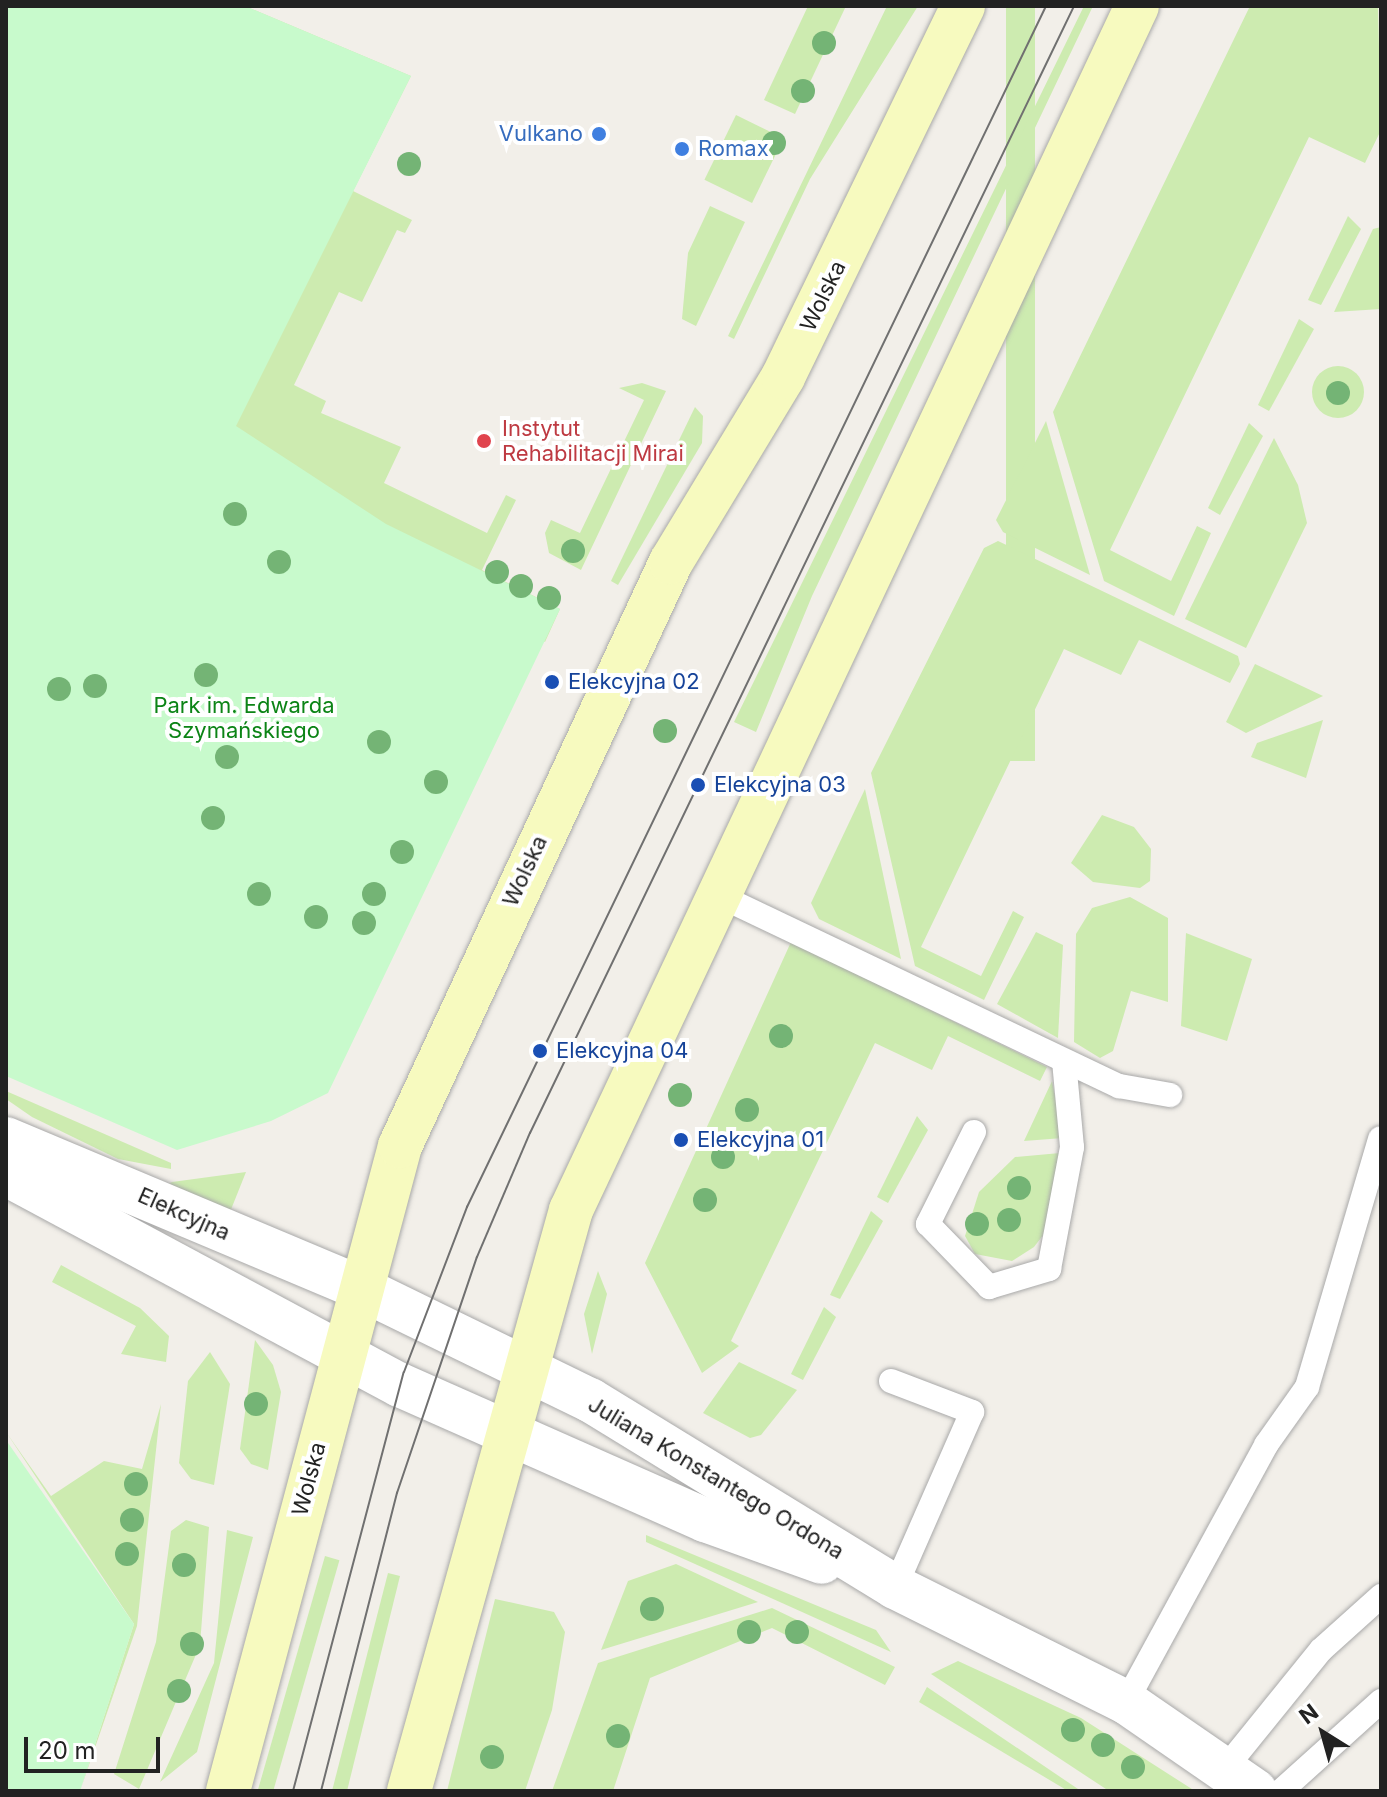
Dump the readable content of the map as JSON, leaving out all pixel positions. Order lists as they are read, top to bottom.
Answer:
{
  "streets": {
    "main road": ["Wolska"],
    "street": ["Elekcyjna", "Juliana Konstantego Ordona"]
  },
  "crossings": [
    ["Wolska", "Elekcyjna"],
    ["Wolska", "Juliana Konstantego Ordona"],
    ["Elekcyjna", "Juliana Konstantego Ordona"]
  ],
  "parks": ["Park im. Edwarda Szymańskiego"],
  "places": [
    "Vulkano",
    "Romax",
    "Instytut Rehabilitacji Mirai",
    "Elekcyjna 02",
    "Elekcyjna 03",
    "Elekcyjna 04",
    "Elekcyjna 01"
  ],
  "scale_bar": "20 m",
  "north": "top left"
}
